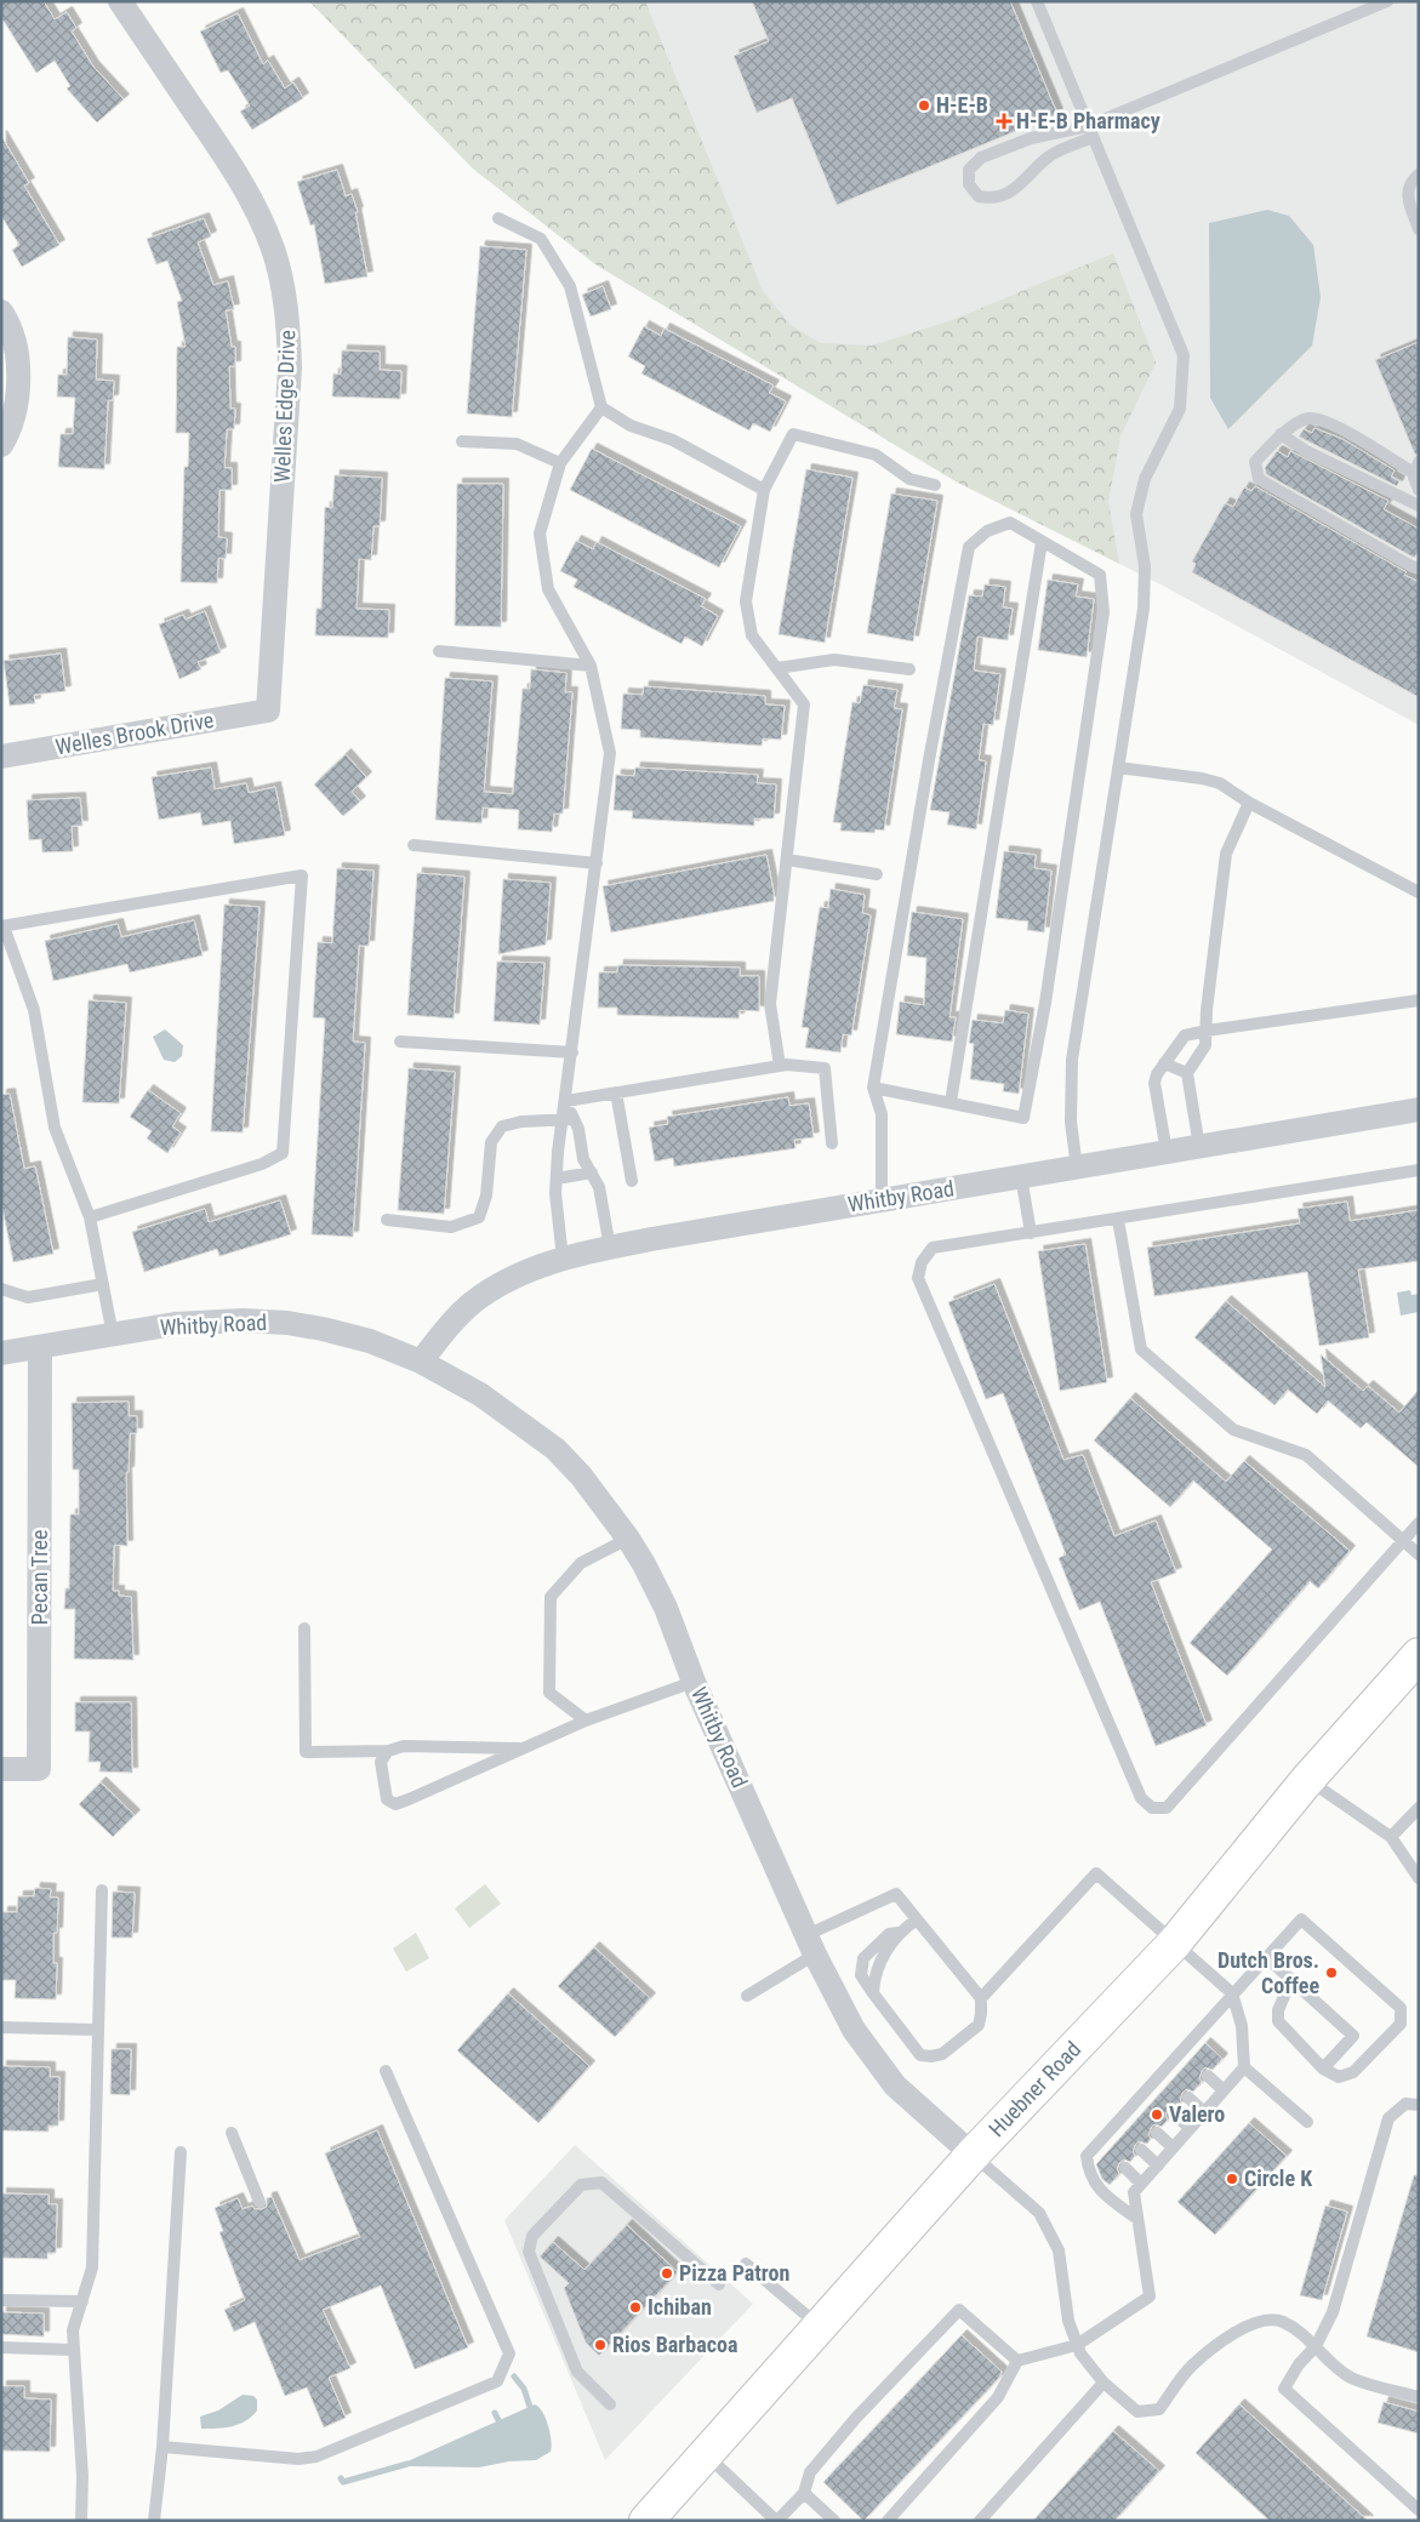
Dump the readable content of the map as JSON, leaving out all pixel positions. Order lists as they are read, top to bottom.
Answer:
{
  "streets": {
    "main road": ["Huebner Road"],
    "street": [
      "Welles Edge Drive",
      "Welles Brook Drive",
      "Whitby Road",
      "Pecan Tree"
    ]
  },
  "crossings": [
    ["Welles Edge Drive", "Welles Brook Drive"],
    ["Whitby Road", "Pecan Tree"],
    ["Whitby Road", "Huebner Road"]
  ],
  "places": {
    "other": [
      "H-E-B",
      "Dutch Bros. Coffee",
      "Valero",
      "Circle K",
      "Pizza Patron",
      "Ichiban",
      "Rios Barbacoa"
    ],
    "health": ["H-E-B Pharmacy"]
  }
}
